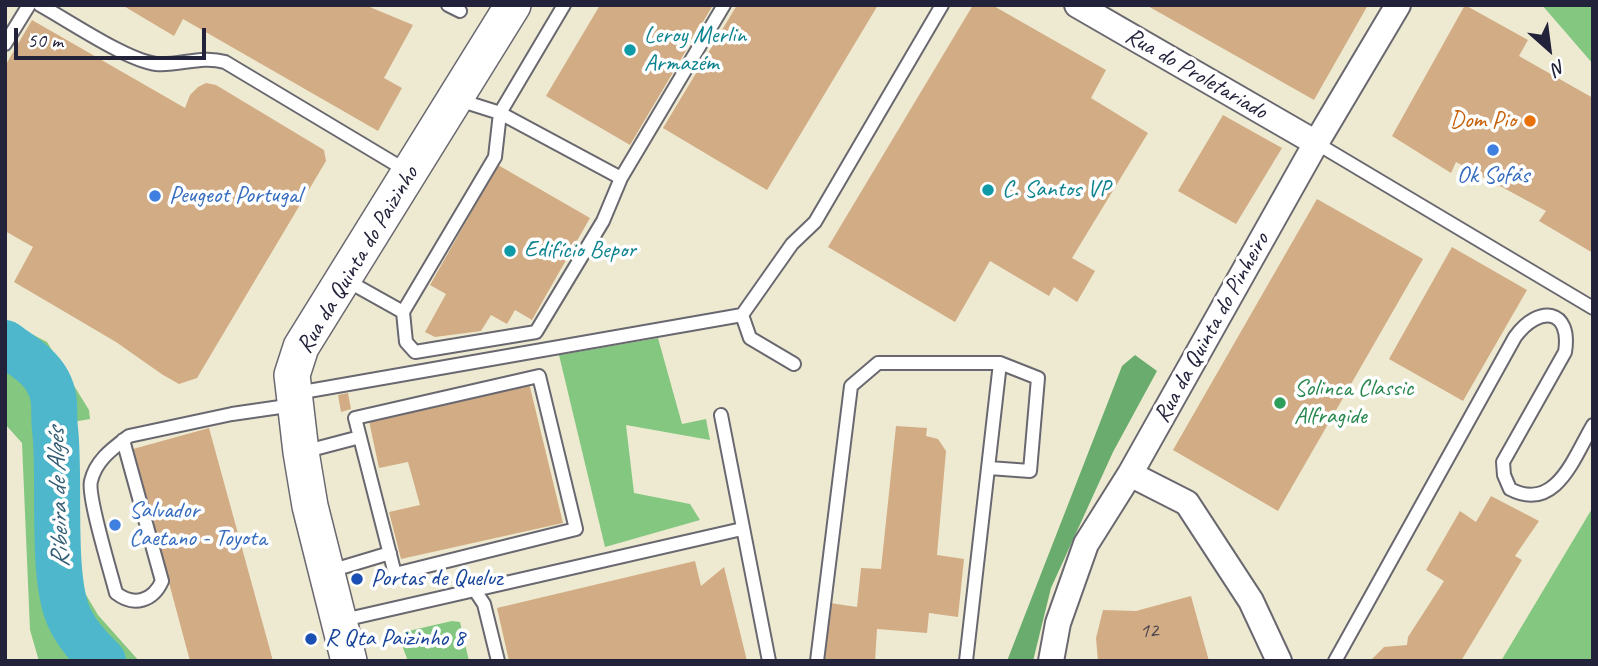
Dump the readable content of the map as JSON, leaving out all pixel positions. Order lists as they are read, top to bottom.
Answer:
{
  "streets": {
    "street": ["Rua do Proletariado", "Rua da Quinta do Paizinho", "Rua da Quinta do Pinheiro"]
  },
  "crossings": [
    ["Rua do Proletariado", "Rua da Quinta do Pinheiro"]
  ],
  "water": ["Ribeira de Algés"],
  "places": [
    "Leroy Merlin Armazém",
    "Dom Pio",
    "Ok Sofás",
    "C. Santos VP",
    "Peugeot Portugal",
    "Edifício Bepor",
    "Solinca Classic Alfragide",
    "Salvador Caetano - Toyota",
    "Portas de Queluz",
    "R Qta Paizinho 8"
  ],
  "house_numbers": ["12"],
  "scale_bar": "50 m",
  "north": "bottom right"
}
